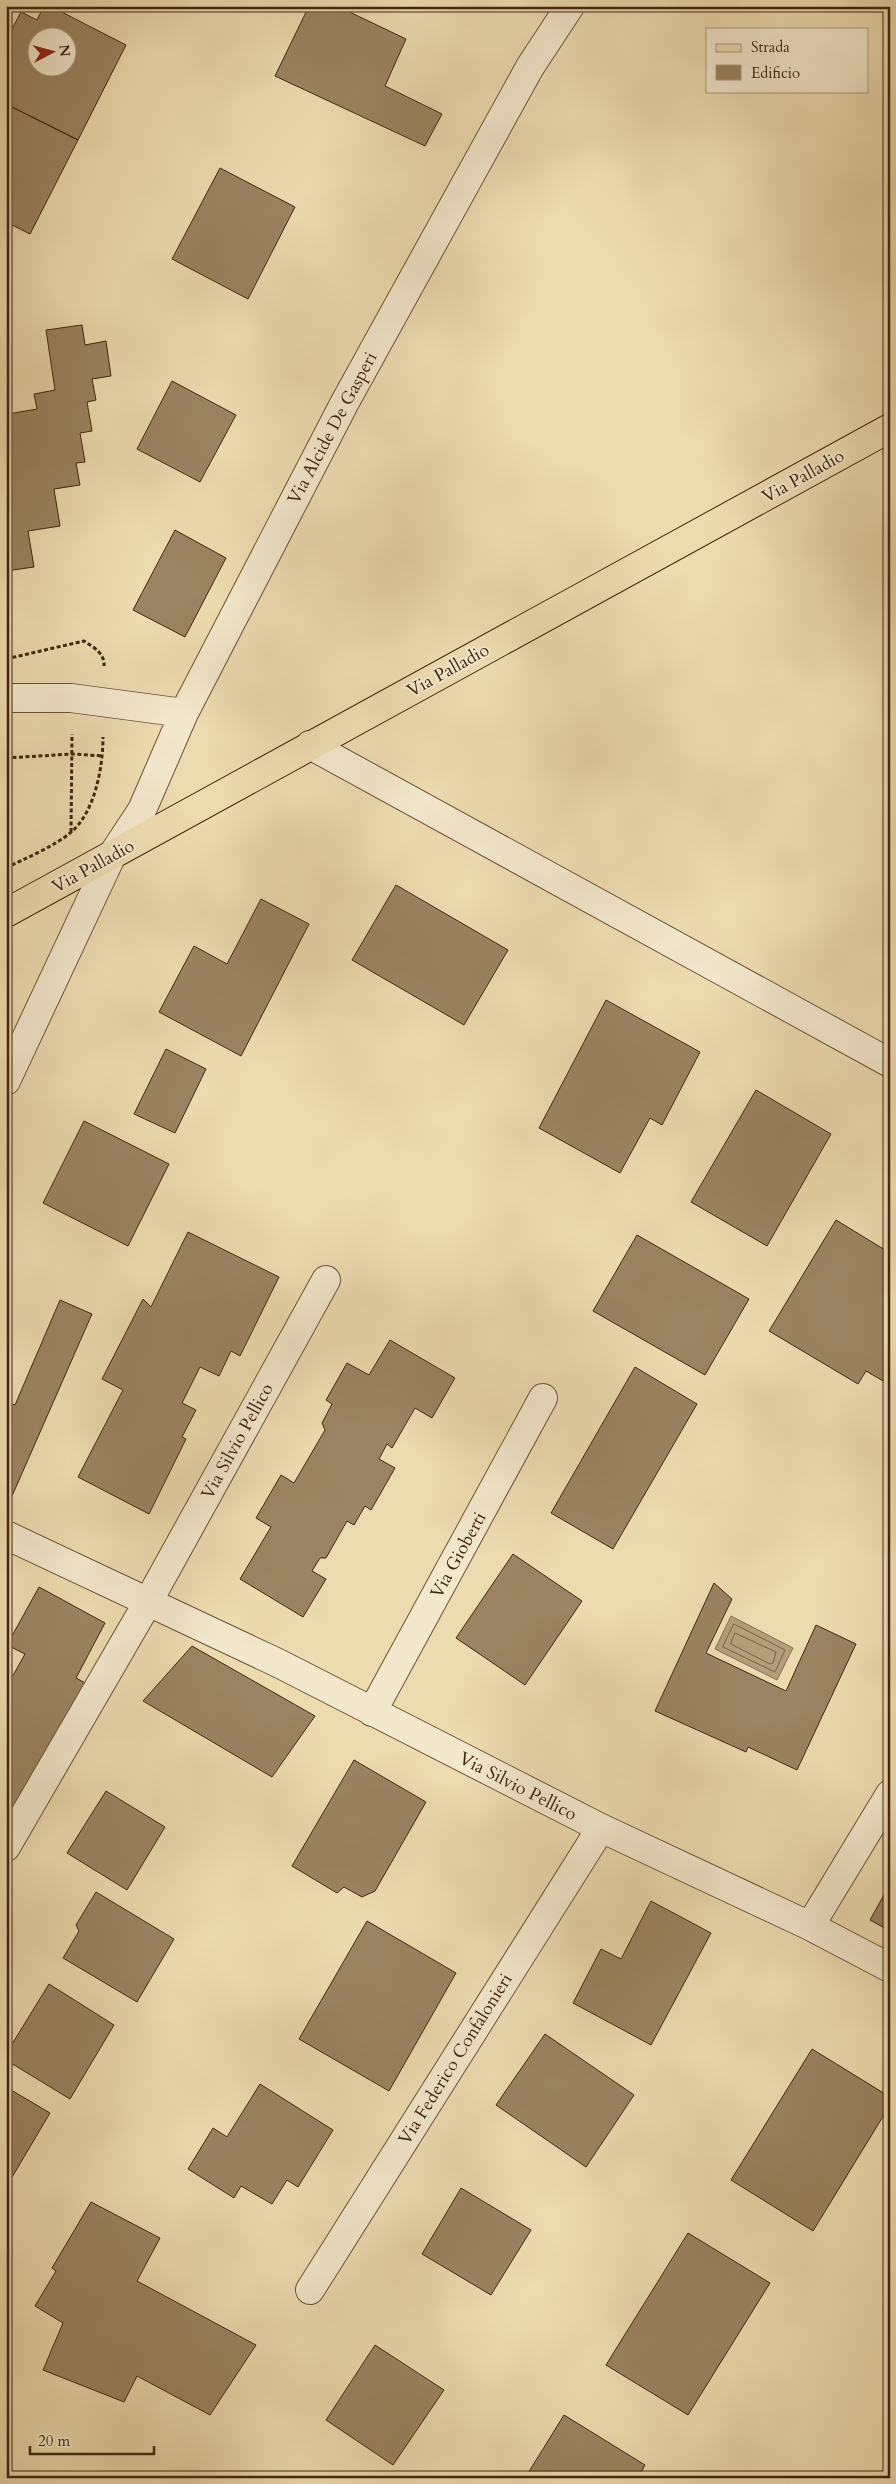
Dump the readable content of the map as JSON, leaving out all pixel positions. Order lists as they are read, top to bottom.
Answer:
{
  "streets": {
    "main road": ["Via Palladio"],
    "street": [
      "Via Alcide De Gasperi",
      "Via Silvio Pellico",
      "Via Gioberti",
      "Via Federico Confalonieri"
    ]
  },
  "crossings": [
    ["Via Alcide De Gasperi", "Via Palladio"],
    ["Via Silvio Pellico", "Via Gioberti"],
    ["Via Silvio Pellico", "Via Federico Confalonieri"]
  ],
  "legend": ["Strada", "Edificio"],
  "scale_bar": "20 m",
  "north": "right"
}
